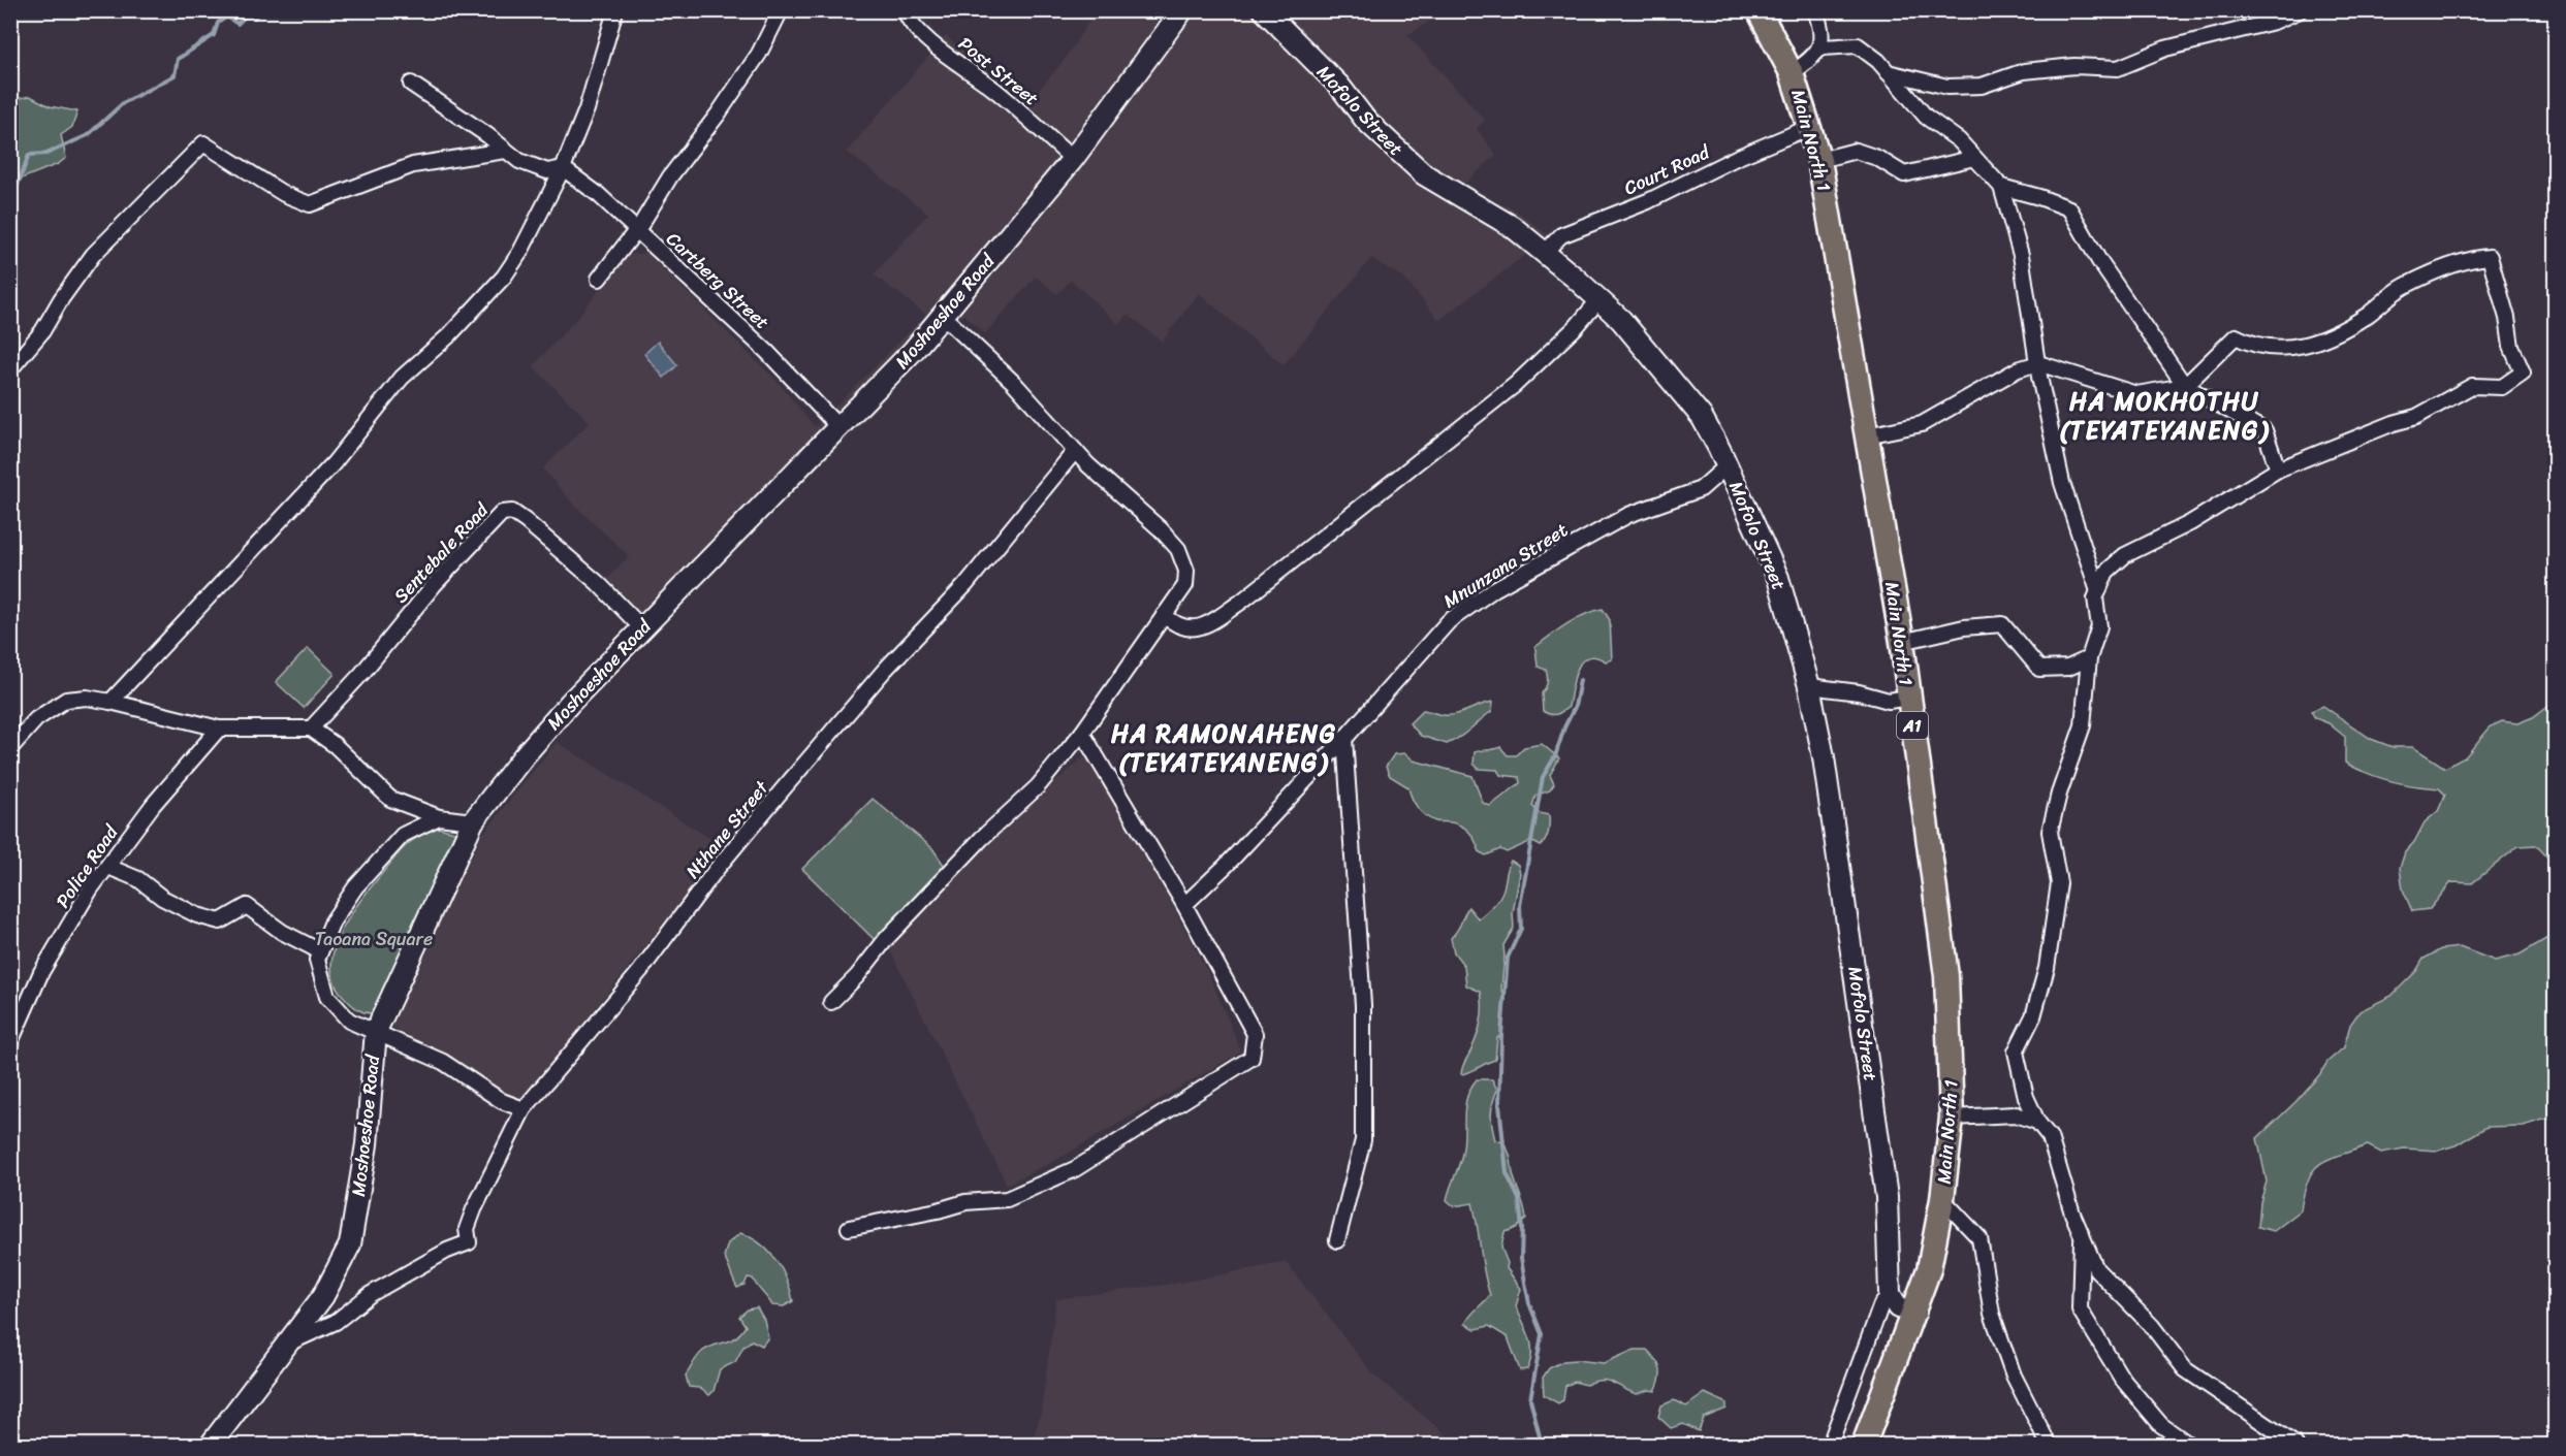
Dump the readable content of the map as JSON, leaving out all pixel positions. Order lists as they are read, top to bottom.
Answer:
{
  "streets": {
    "main road": ["Main North 1", "A1"],
    "street": [
      "Post Street",
      "Mofolo Street",
      "Court Road",
      "Cartberg Street",
      "Moshoeshoe Road",
      "Sentebale Road",
      "Mnunzana Street",
      "Nthane Street",
      "Police Road"
    ]
  },
  "crossings": [
    ["Post Street", "Moshoeshoe Road"],
    ["Mofolo Street", "Court Road"],
    ["Mofolo Street", "Mnunzana Street"],
    ["Main North 1", "Court Road"],
    ["Cartberg Street", "Moshoeshoe Road"],
    ["Moshoeshoe Road", "Sentebale Road"],
    ["Moshoeshoe Road", "Nthane Street"]
  ],
  "districts": ["HA MOKHOTHU (TEYATEYANENG)", "HA RAMONAHENG (TEYATEYANENG)"],
  "parks": ["Taoana Square"]
}
